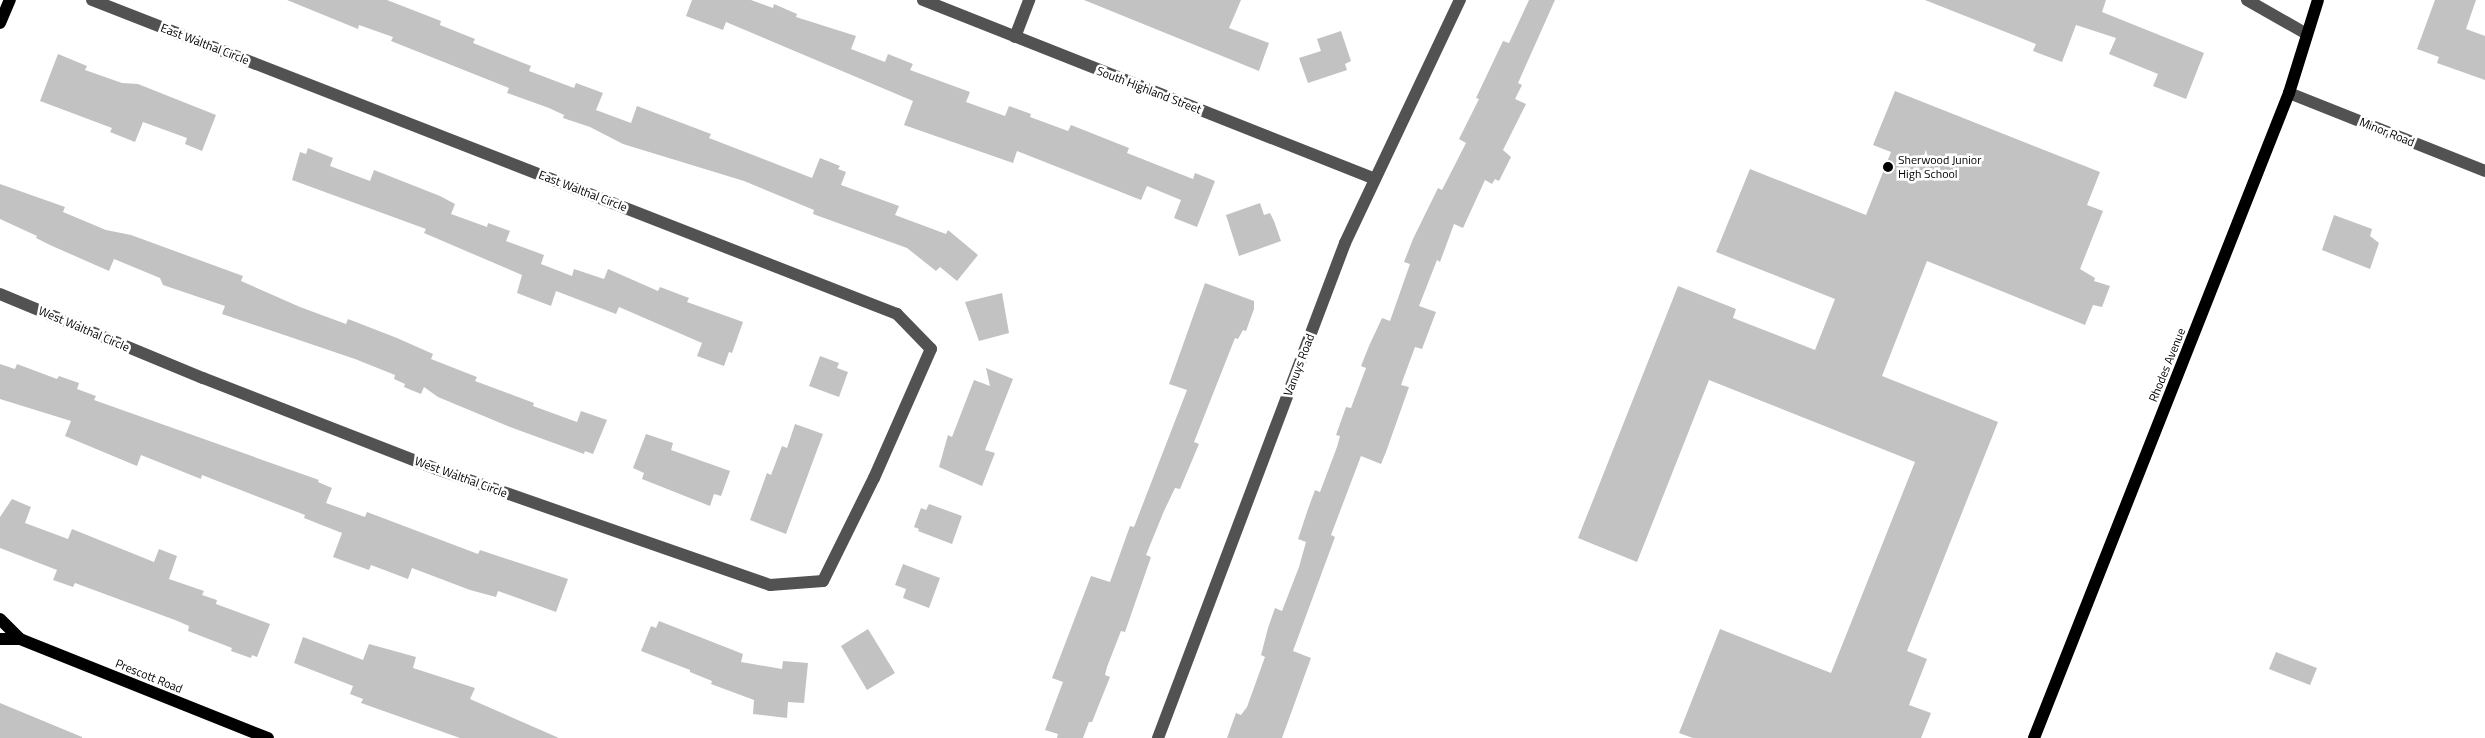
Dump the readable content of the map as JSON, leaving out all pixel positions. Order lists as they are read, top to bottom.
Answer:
{
  "streets": {
    "main road": ["Rhodes Avenue", "Prescott Road"],
    "street": [
      "East Walthal Circle",
      "South Highland Street",
      "Minor Road",
      "West Walthal Circle",
      "Vanuys Road"
    ]
  },
  "crossings": [
    ["East Walthal Circle", "West Walthal Circle"],
    ["South Highland Street", "Vanuys Road"],
    ["Minor Road", "Rhodes Avenue"]
  ],
  "places": ["Sherwood Junior High School"]
}
